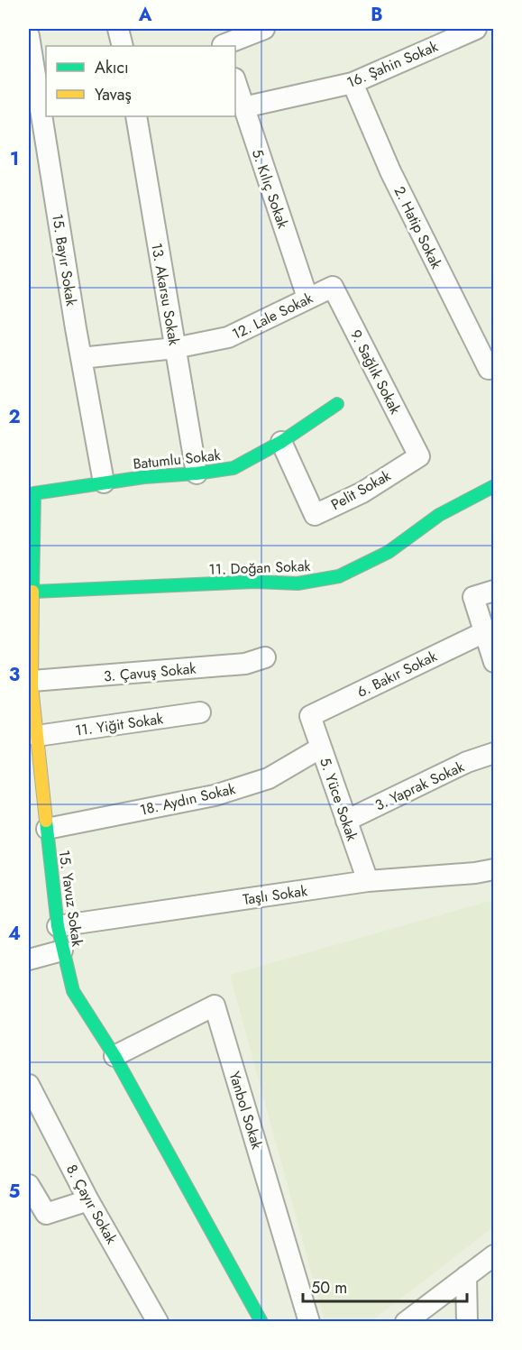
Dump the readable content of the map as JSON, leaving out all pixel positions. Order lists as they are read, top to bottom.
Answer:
{
  "streets": {
    "street": [
      "16. Şahin Sokak",
      "5. Kılıç Sokak",
      "2. Hatip Sokak",
      "15. Bayır Sokak",
      "13. Akarsu Sokak",
      "12. Lale Sokak",
      "9. Sağlık Sokak",
      "Batumlu Sokak",
      "Pelit Sokak",
      "11. Doğan Sokak",
      "3. Çavuş Sokak",
      "6. Bakır Sokak",
      "11. Yiğit Sokak",
      "3. Yaprak Sokak",
      "18. Aydın Sokak",
      "5. Yüce Sokak",
      "Taşlı Sokak",
      "15. Yavuz Sokak",
      "Yanbol Sokak",
      "8. Çayır Sokak"
    ]
  },
  "crossings": [
    ["16. Şahin Sokak", "5. Kılıç Sokak"],
    ["16. Şahin Sokak", "2. Hatip Sokak"],
    ["5. Kılıç Sokak", "12. Lale Sokak"],
    ["15. Bayır Sokak", "12. Lale Sokak"],
    ["15. Bayır Sokak", "Batumlu Sokak"],
    ["13. Akarsu Sokak", "12. Lale Sokak"],
    ["13. Akarsu Sokak", "Batumlu Sokak"],
    ["12. Lale Sokak", "9. Sağlık Sokak"],
    ["9. Sağlık Sokak", "Pelit Sokak"],
    ["Batumlu Sokak", "Pelit Sokak"],
    ["Batumlu Sokak", "15. Yavuz Sokak"],
    ["11. Doğan Sokak", "15. Yavuz Sokak"],
    ["3. Çavuş Sokak", "15. Yavuz Sokak"],
    ["6. Bakır Sokak", "5. Yüce Sokak"],
    ["11. Yiğit Sokak", "15. Yavuz Sokak"],
    ["3. Yaprak Sokak", "5. Yüce Sokak"],
    ["18. Aydın Sokak", "5. Yüce Sokak"],
    ["18. Aydın Sokak", "15. Yavuz Sokak"],
    ["5. Yüce Sokak", "Taşlı Sokak"],
    ["Taşlı Sokak", "15. Yavuz Sokak"],
    ["15. Yavuz Sokak", "Yanbol Sokak"]
  ],
  "legend": ["Akıcı", "Yavaş"],
  "scale_bar": "50 m",
  "grid": {
    "columns": ["A", "B"],
    "rows": [
      "1",
      "2",
      "3",
      "4",
      "5"
    ]
  }
}
